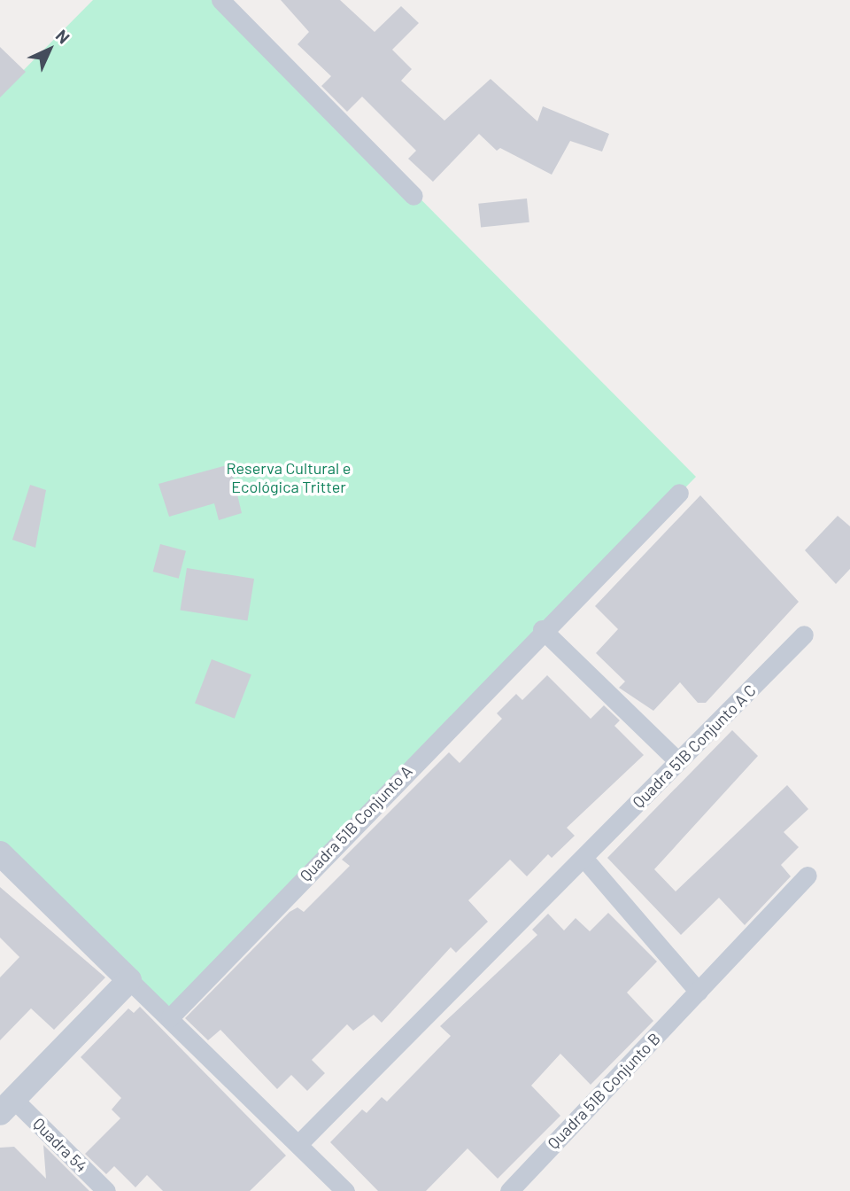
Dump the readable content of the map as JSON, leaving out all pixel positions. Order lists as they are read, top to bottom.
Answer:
{
  "streets": {
    "street": [
      "Quadra 51B Conjunto A C",
      "Quadra 51B Conjunto A",
      "Quadra 51B Conjunto B",
      "Quadra 54"
    ]
  },
  "parks": ["Reserva Cultural e Ecológica Tritter"],
  "north": "top right"
}
